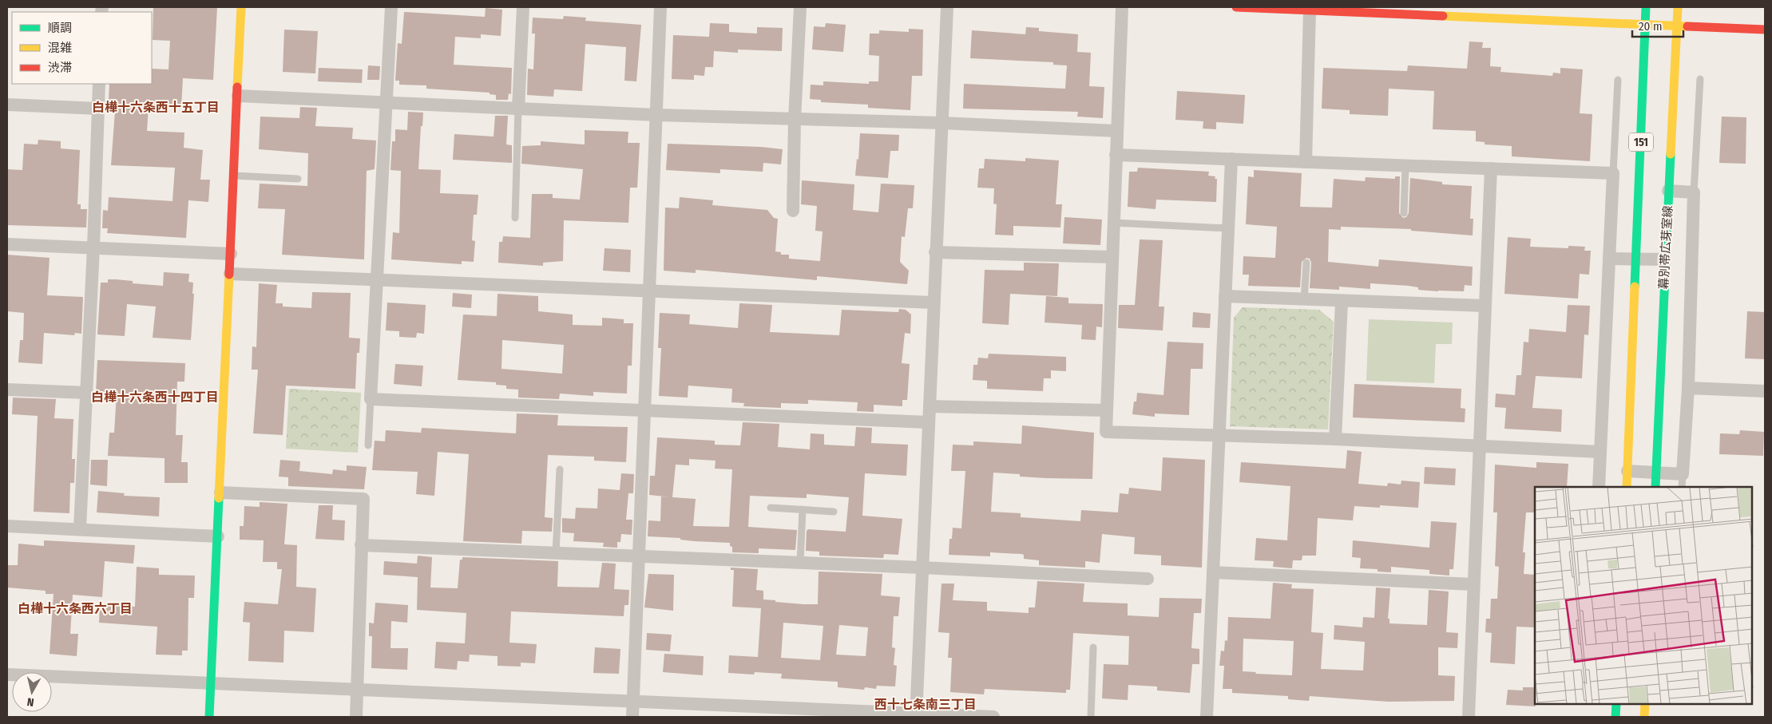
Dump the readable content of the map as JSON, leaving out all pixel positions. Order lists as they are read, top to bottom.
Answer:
{
  "streets": {
    "street": ["151", "幕別帯広芽室線"]
  },
  "districts": [
    "白樺十六条西十五丁目",
    "白樺十六条西十四丁目",
    "白樺十六条西六丁目",
    "西十七条南三丁目"
  ],
  "legend": ["順調", "混雑", "渋滞"],
  "scale_bar": "20 m",
  "north": "bottom"
}
